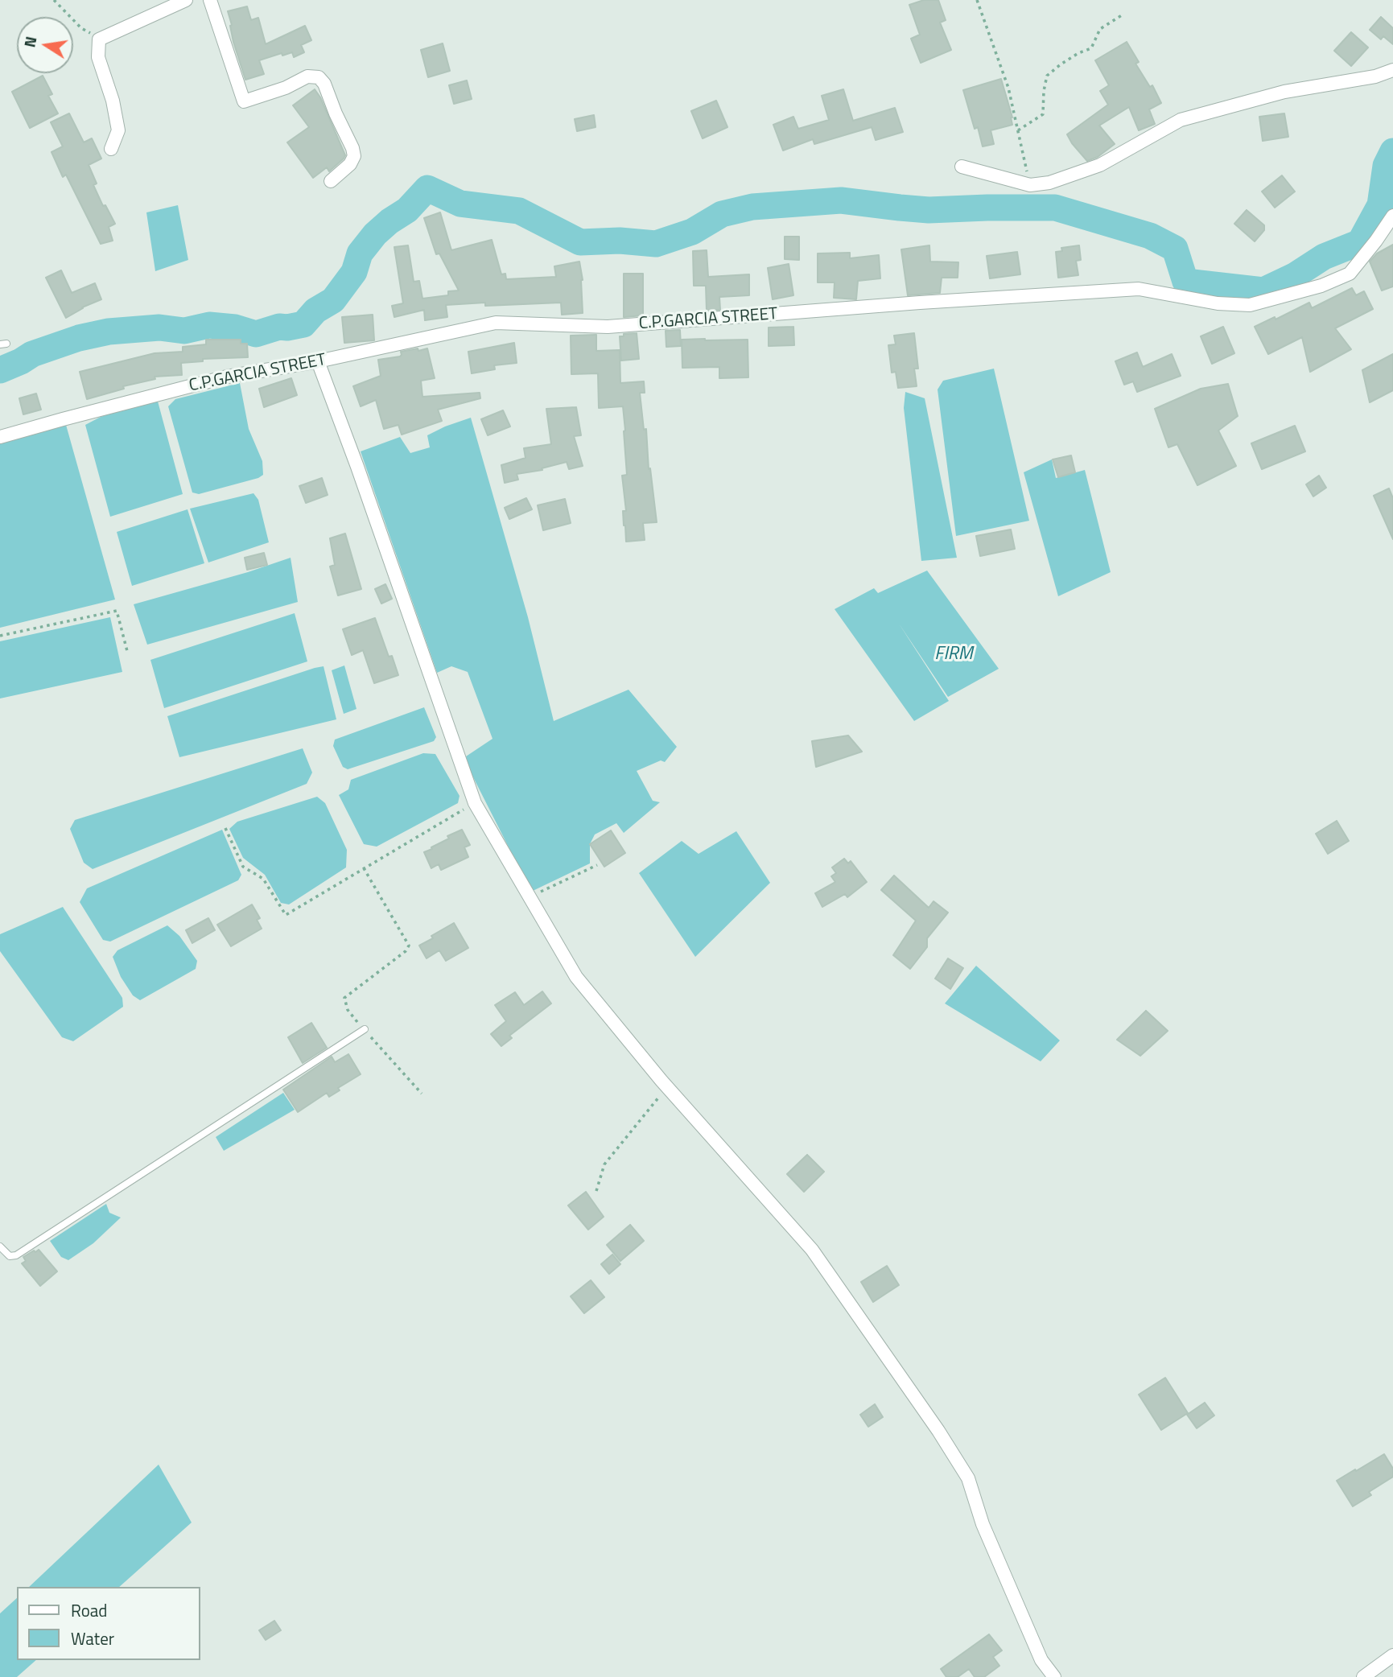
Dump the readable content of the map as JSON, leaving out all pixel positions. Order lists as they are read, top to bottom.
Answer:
{
  "streets": {
    "street": ["C.P.GARCIA STREET"]
  },
  "water": ["FIRM"],
  "legend": ["Road", "Water"],
  "north": "left"
}
